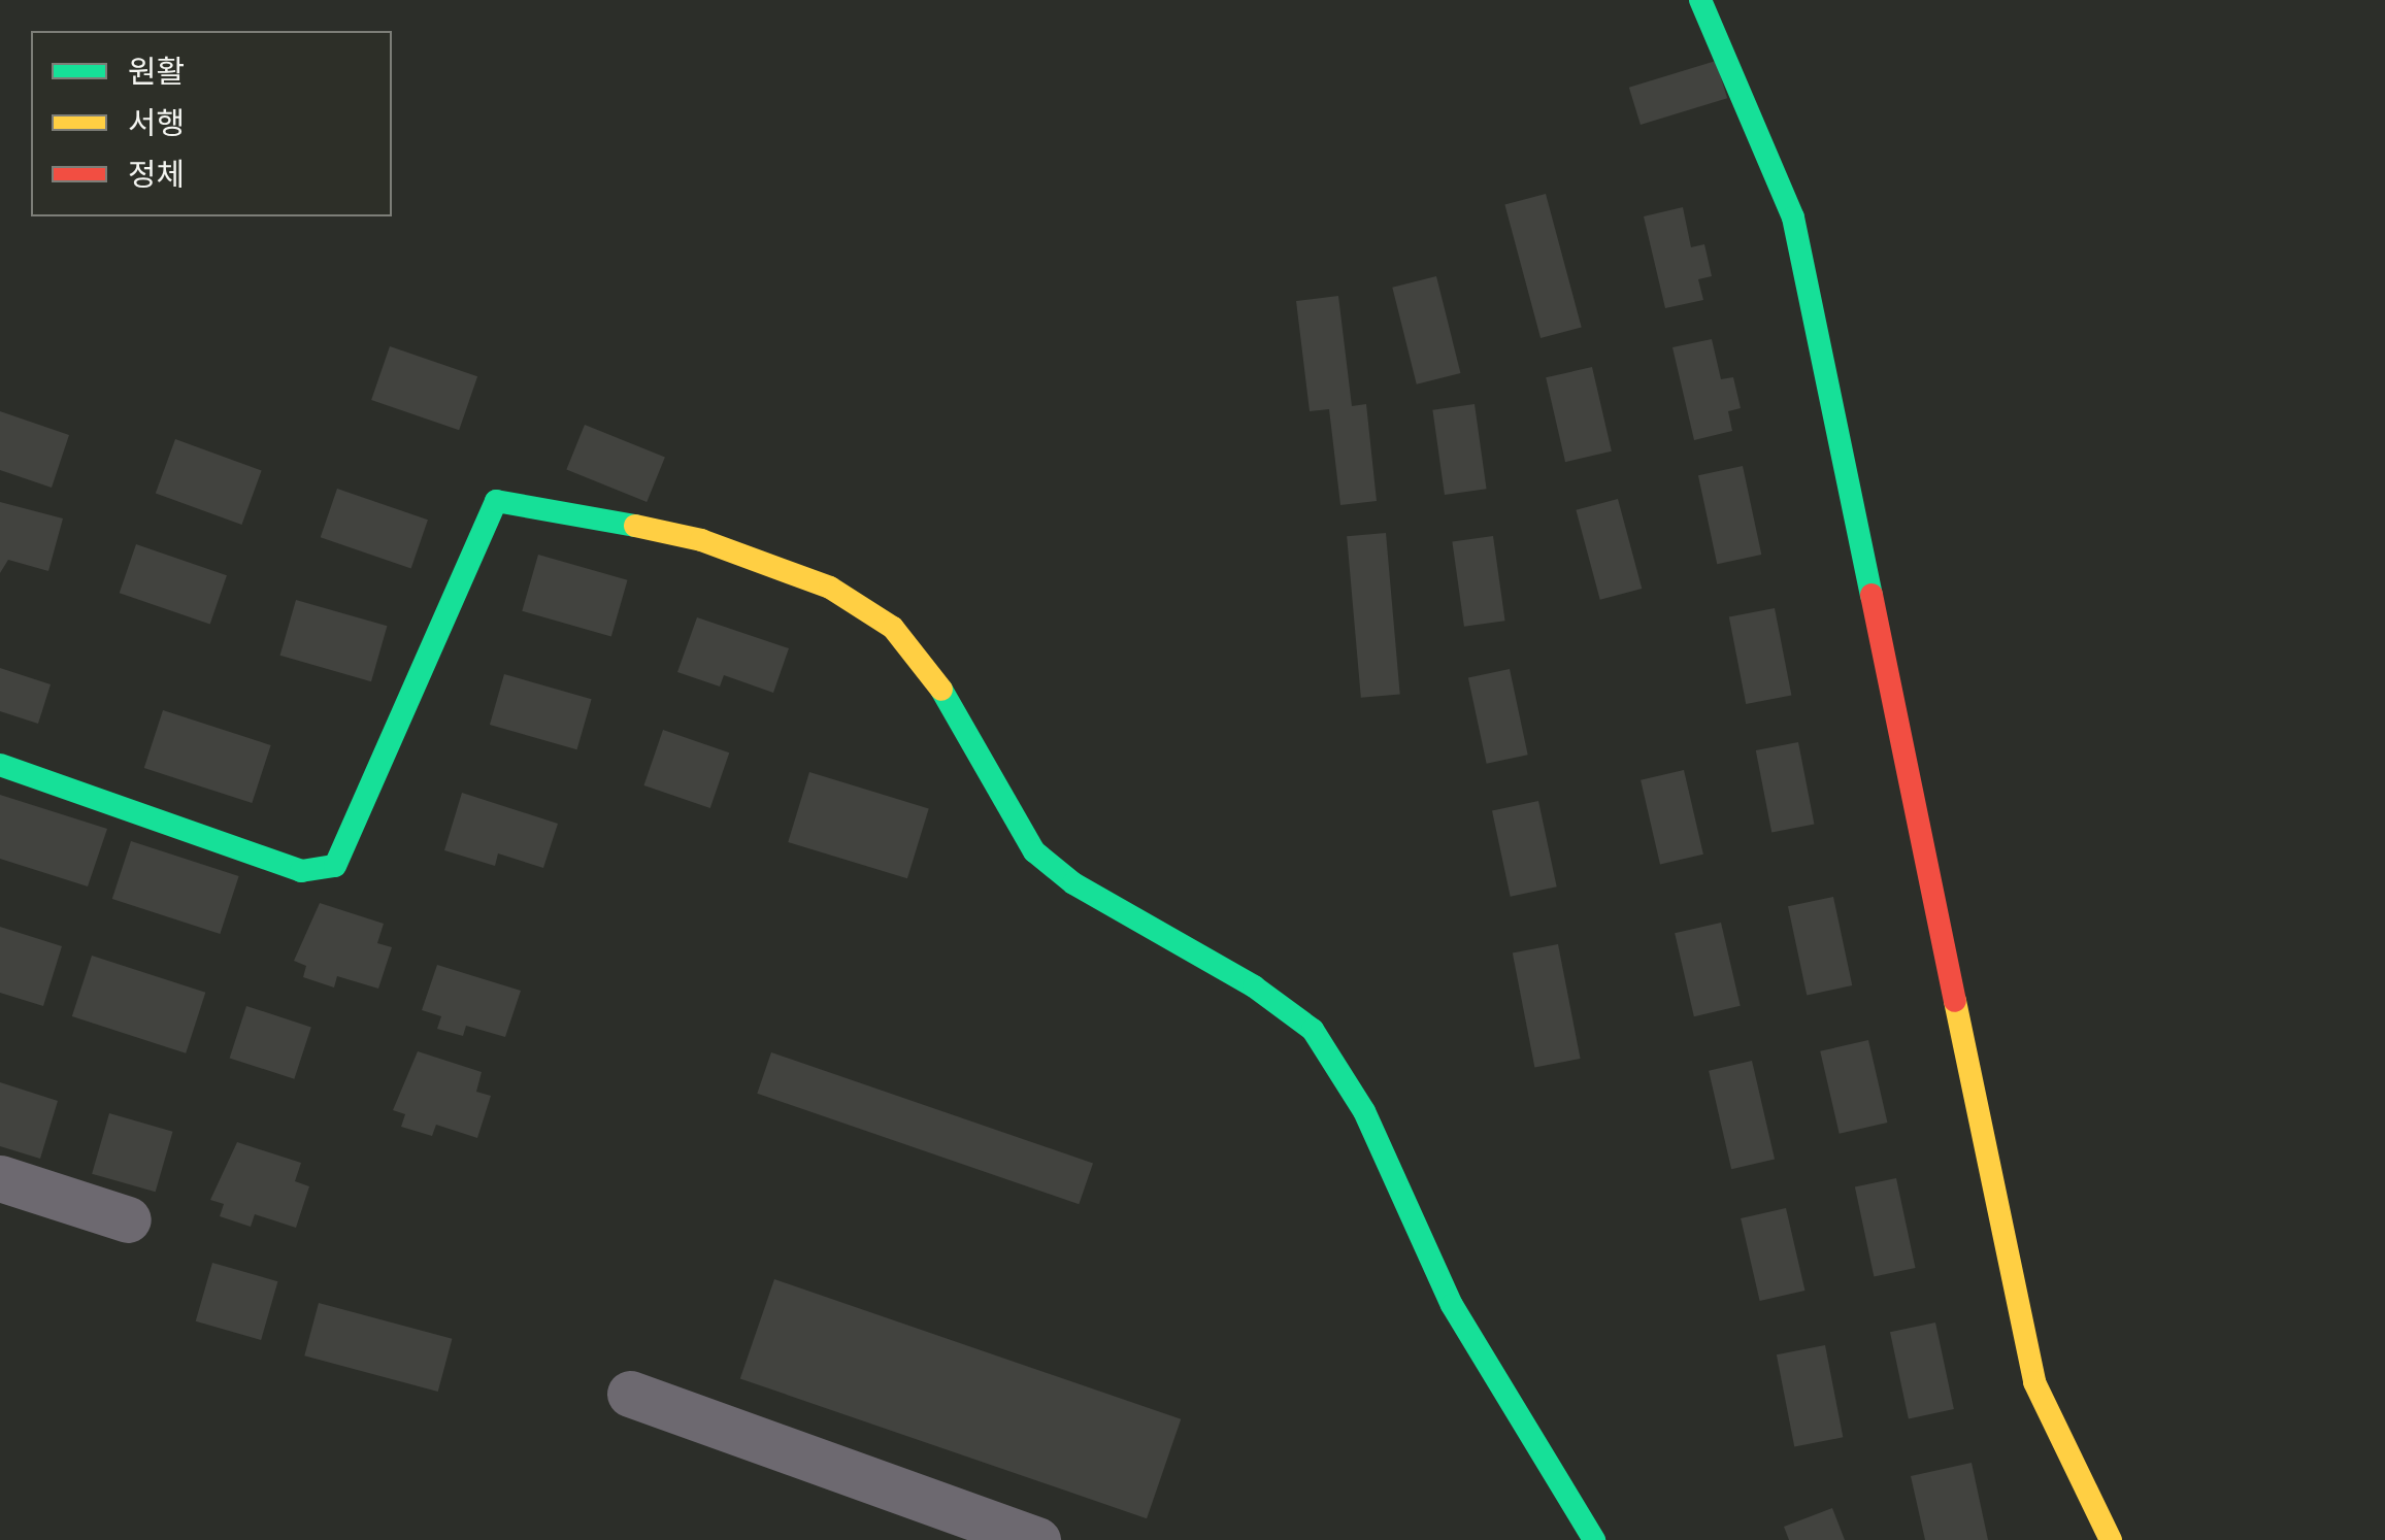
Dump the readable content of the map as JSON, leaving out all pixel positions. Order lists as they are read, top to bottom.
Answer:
{
  "legend": ["원활", "서행", "정체"]
}
